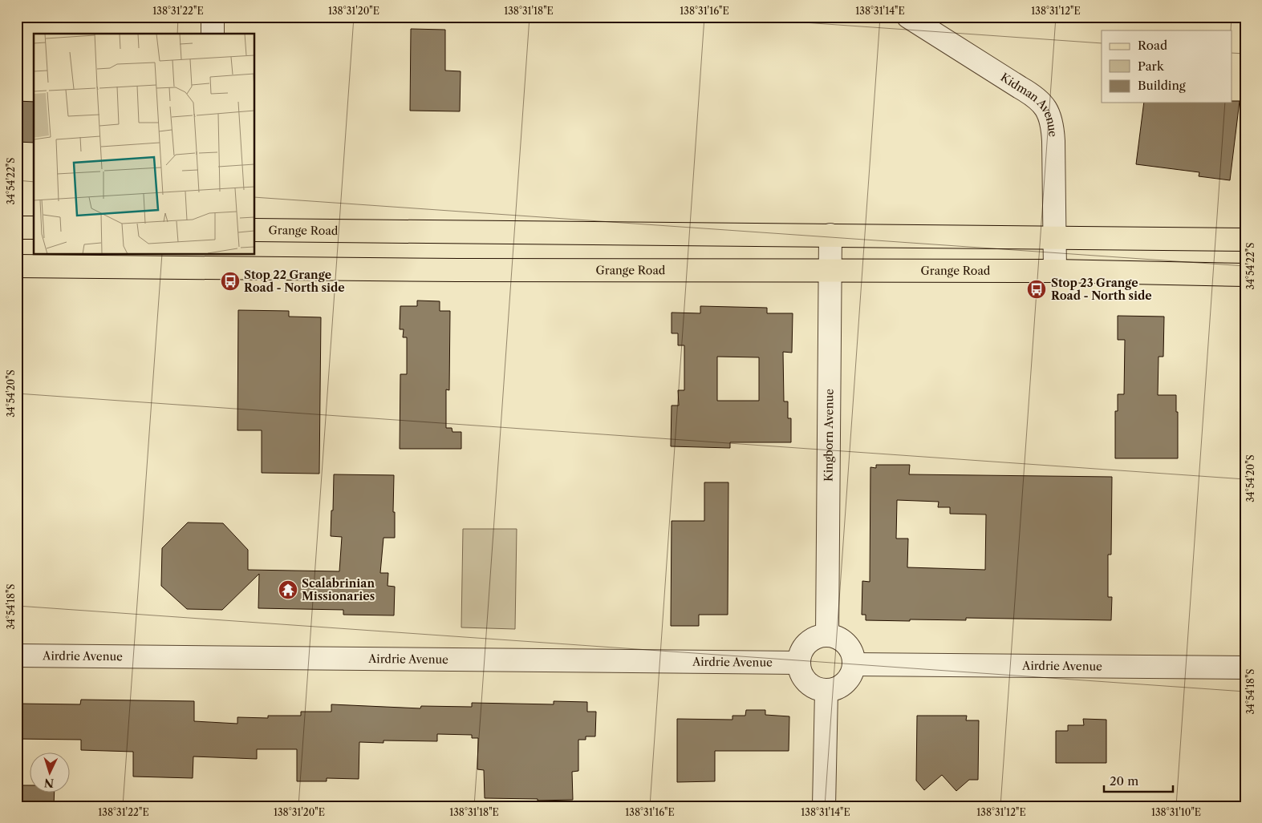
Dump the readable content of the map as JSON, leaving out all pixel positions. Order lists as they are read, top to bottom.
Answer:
{
  "streets": {
    "main road": ["Grange Road"],
    "street": ["Kidman Avenue", "Kingborn Avenue", "Airdrie Avenue"]
  },
  "crossings": [
    ["Kidman Avenue", "Grange Road"],
    ["Grange Road", "Kingborn Avenue"],
    ["Kingborn Avenue", "Airdrie Avenue"]
  ],
  "places": {
    "bus stop": ["Stop 22 Grange Road - North side", "Stop 23 Grange Road - North side"],
    "temple": ["Scalabrinian Missionaries"]
  },
  "legend": ["Road", "Park", "Building"],
  "scale_bar": "20 m",
  "north": "bottom",
  "coordinates": [
    "138°31'22\"E",
    "138°31'20\"E",
    "138°31'18\"E",
    "138°31'16\"E",
    "138°31'14\"E",
    "138°31'12\"E",
    "34°54'22\"S",
    "34°54'20\"S",
    "34°54'18\"S",
    "138°31'10\"E"
  ]
}
